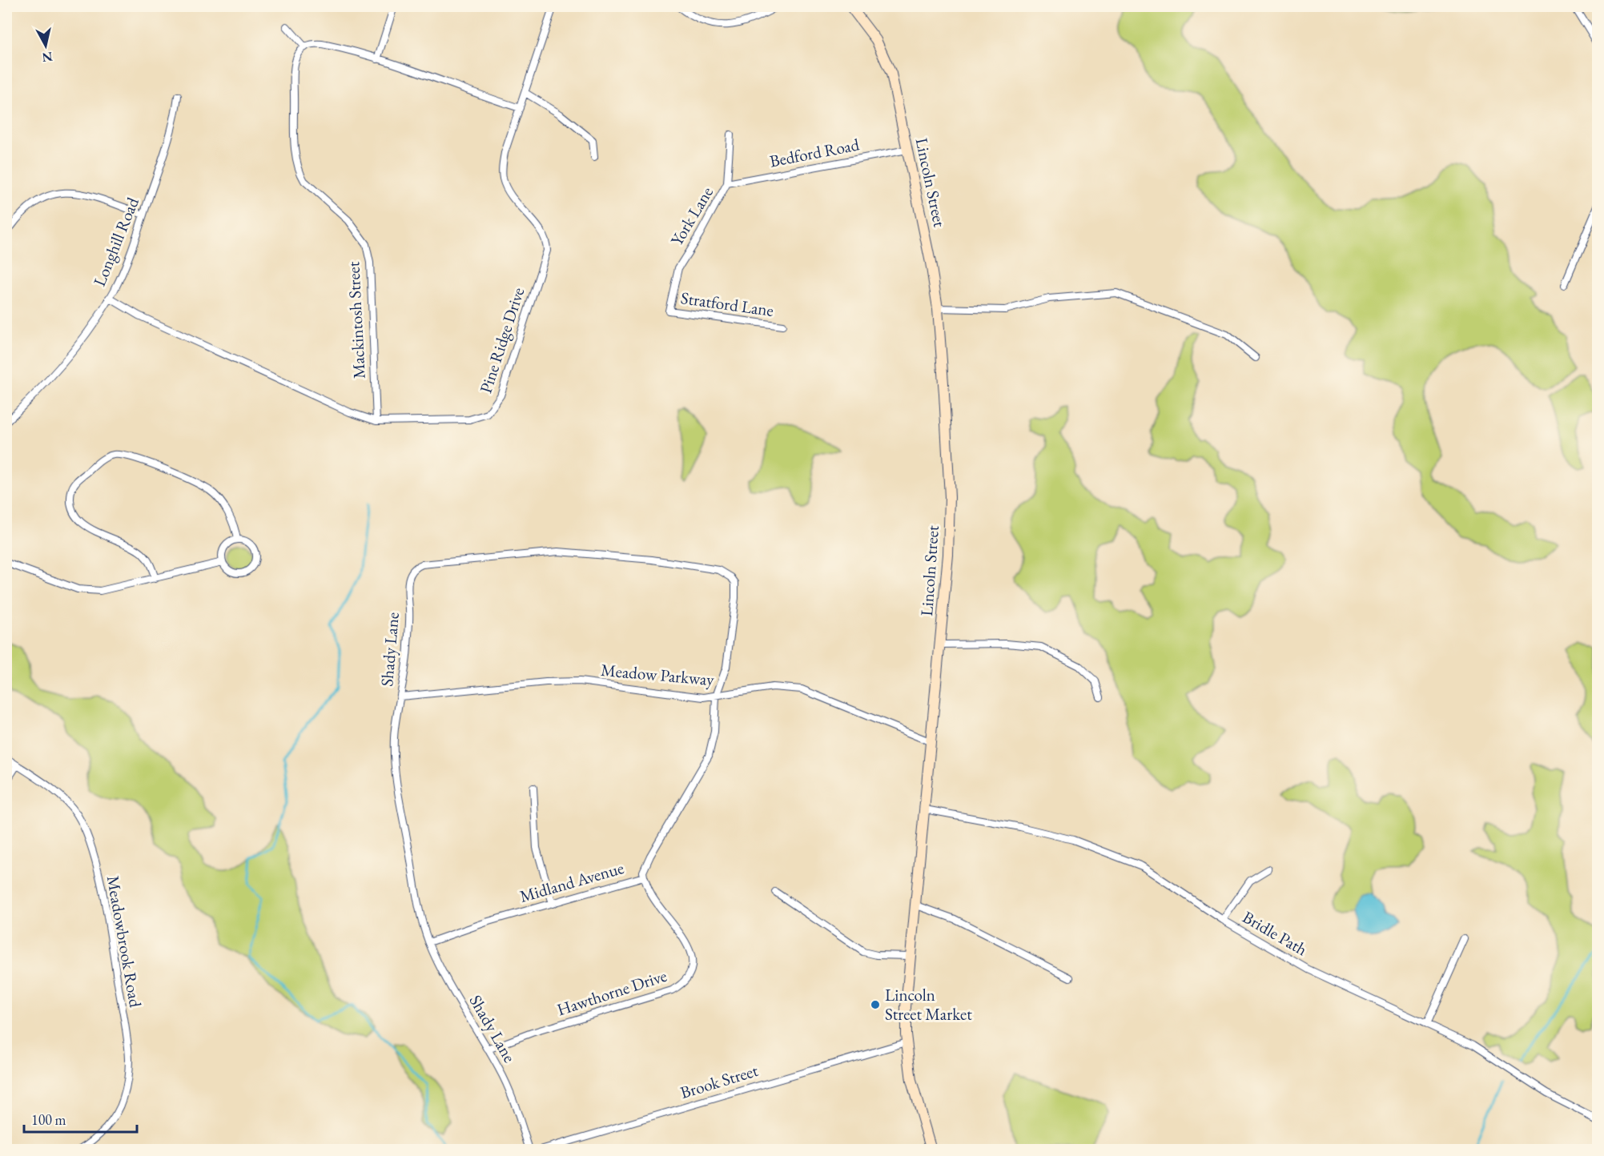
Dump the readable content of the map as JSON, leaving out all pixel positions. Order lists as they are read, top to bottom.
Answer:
{
  "streets": {
    "main road": ["Lincoln Street"],
    "street": [
      "Bedford Road",
      "York Lane",
      "Longhill Road",
      "Stratford Lane",
      "Mackintosh Street",
      "Pine Ridge Drive",
      "Shady Lane",
      "Meadow Parkway",
      "Midland Avenue",
      "Bridle Path",
      "Meadowbrook Road",
      "Hawthorne Drive",
      "Brook Street"
    ]
  },
  "crossings": [
    ["Bedford Road", "Lincoln Street"],
    ["Bedford Road", "York Lane"],
    ["Lincoln Street", "Meadow Parkway"],
    ["Lincoln Street", "Bridle Path"],
    ["Lincoln Street", "Brook Street"],
    ["York Lane", "Stratford Lane"],
    ["Longhill Road", "Pine Ridge Drive"],
    ["Mackintosh Street", "Pine Ridge Drive"],
    ["Shady Lane", "Meadow Parkway"],
    ["Shady Lane", "Midland Avenue"],
    ["Shady Lane", "Hawthorne Drive"],
    ["Meadow Parkway", "Midland Avenue"],
    ["Midland Avenue", "Hawthorne Drive"]
  ],
  "places": ["Lincoln Street Market"],
  "scale_bar": "100 m",
  "north": "bottom"
}
